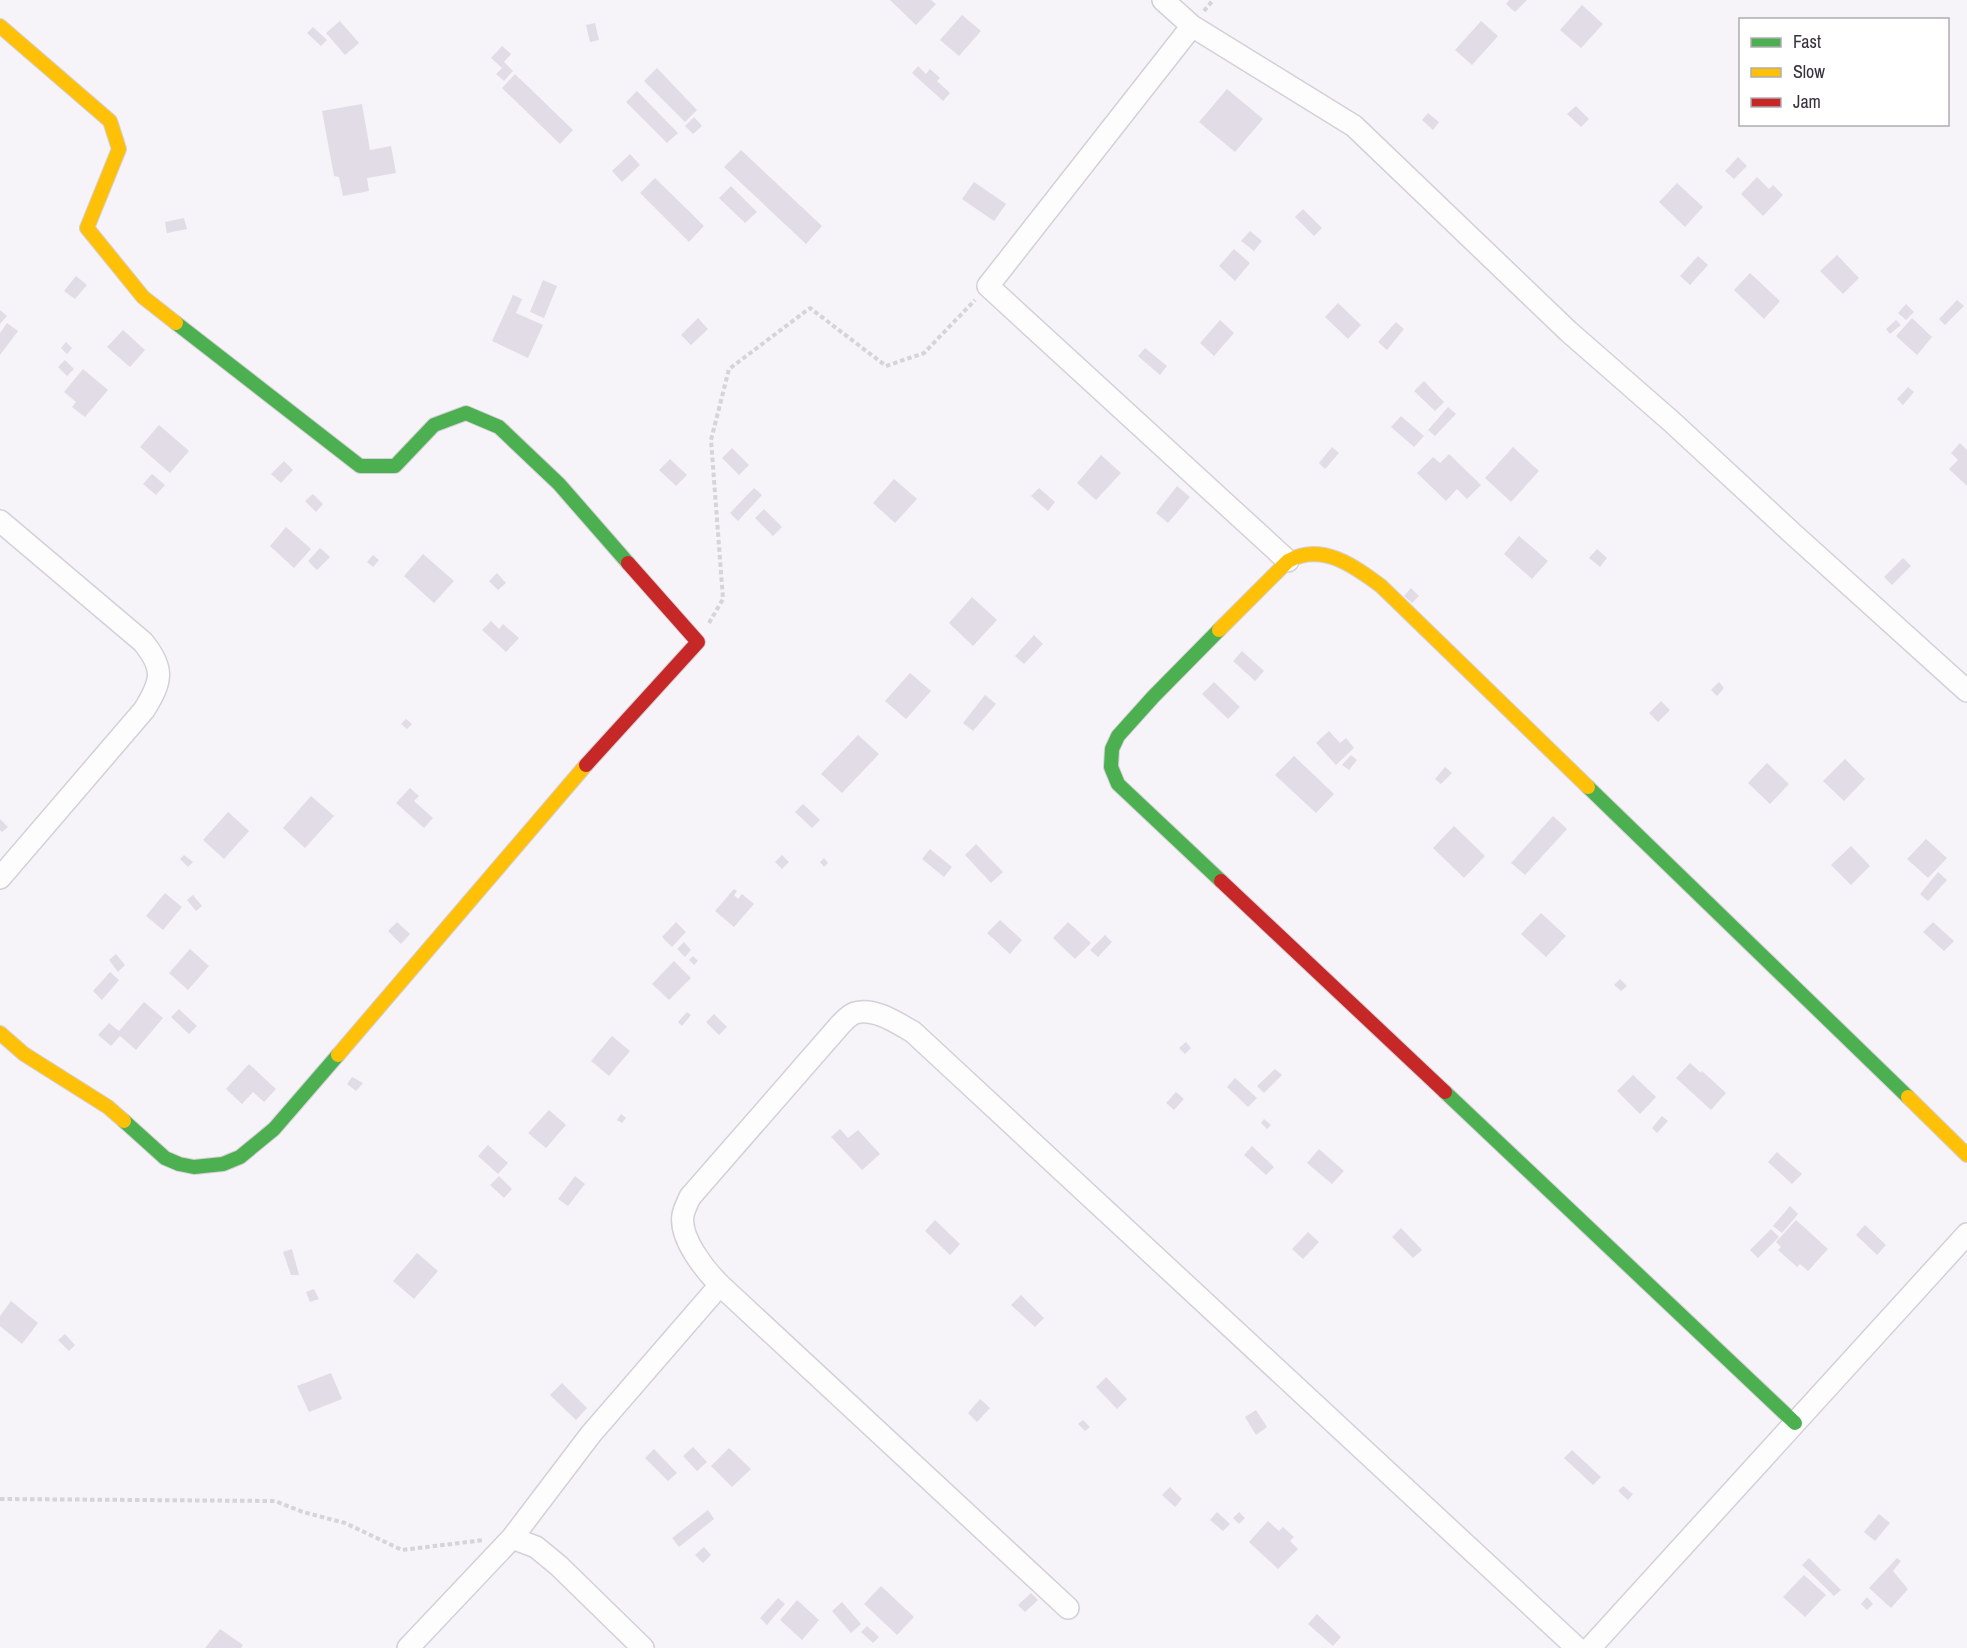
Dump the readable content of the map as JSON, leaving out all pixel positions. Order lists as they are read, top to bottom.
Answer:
{
  "legend": ["Fast", "Slow", "Jam"]
}
